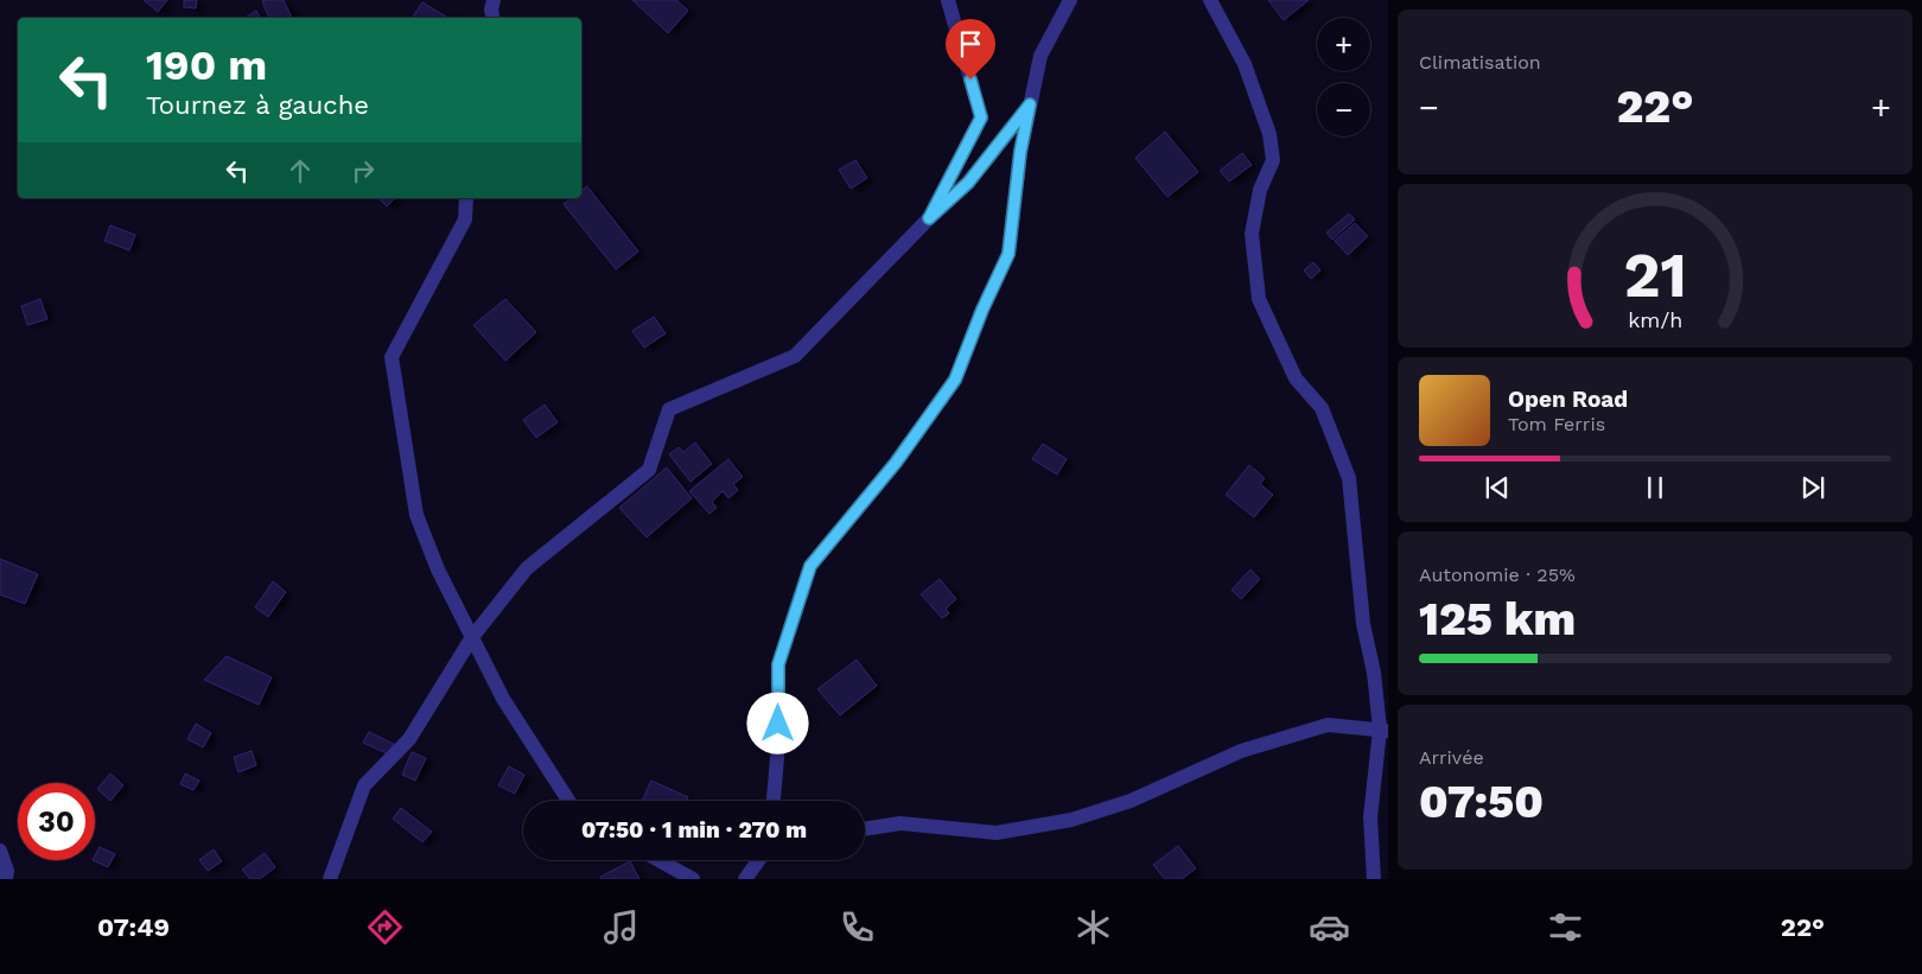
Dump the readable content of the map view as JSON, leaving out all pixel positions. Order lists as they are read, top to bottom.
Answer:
{
  "page": {
    "tile": [
      "Climatisation",
      ["Autonomie · 25%", "125 km"],
      ["Arrivée", "07:50"]
    ],
    "map_buttons": ["+", "−"],
    "turn": ["190 m", "Tournez à gauche"],
    "heat": ["−", "22°", "+"],
    "song": ["Open Road", "Tom Ferris"],
    "limit": "30",
    "trip": "07:50 · 1 min · 270 m",
    "tabs": ["07:49", "22°"],
    "gauge": ["21", "km/h"]
  }
}
